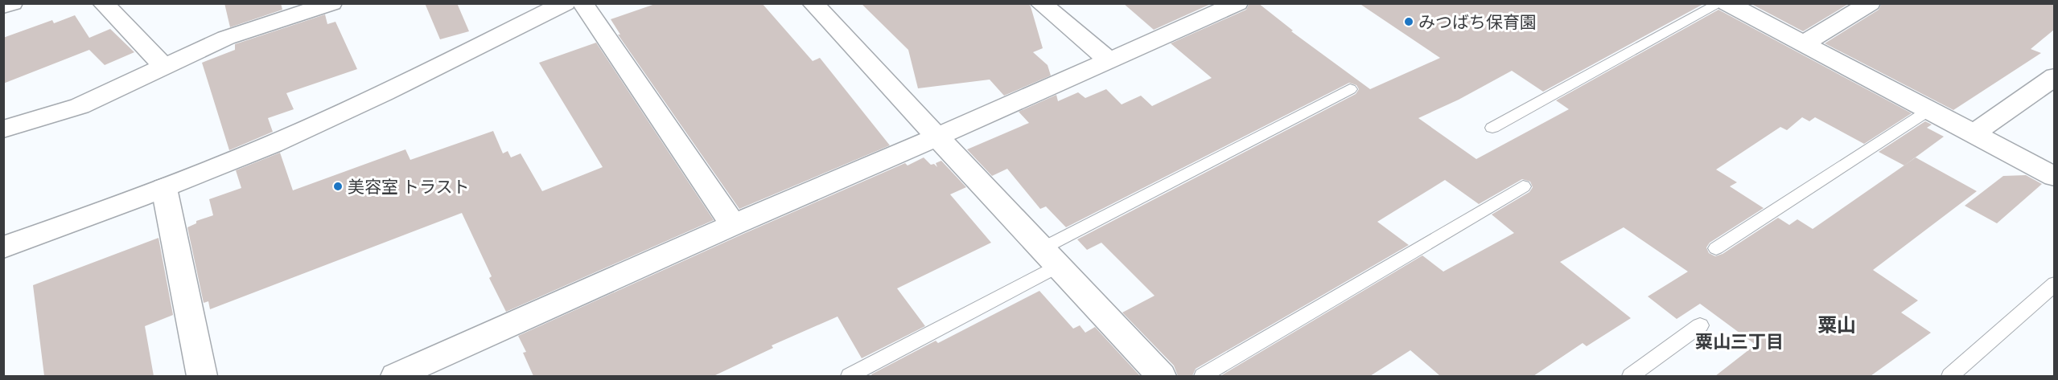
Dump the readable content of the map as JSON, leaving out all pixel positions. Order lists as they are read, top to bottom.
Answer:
{
  "districts": ["粟山", "粟山三丁目"],
  "places": ["みつばち保育園", "美容室 トラスト"]
}
